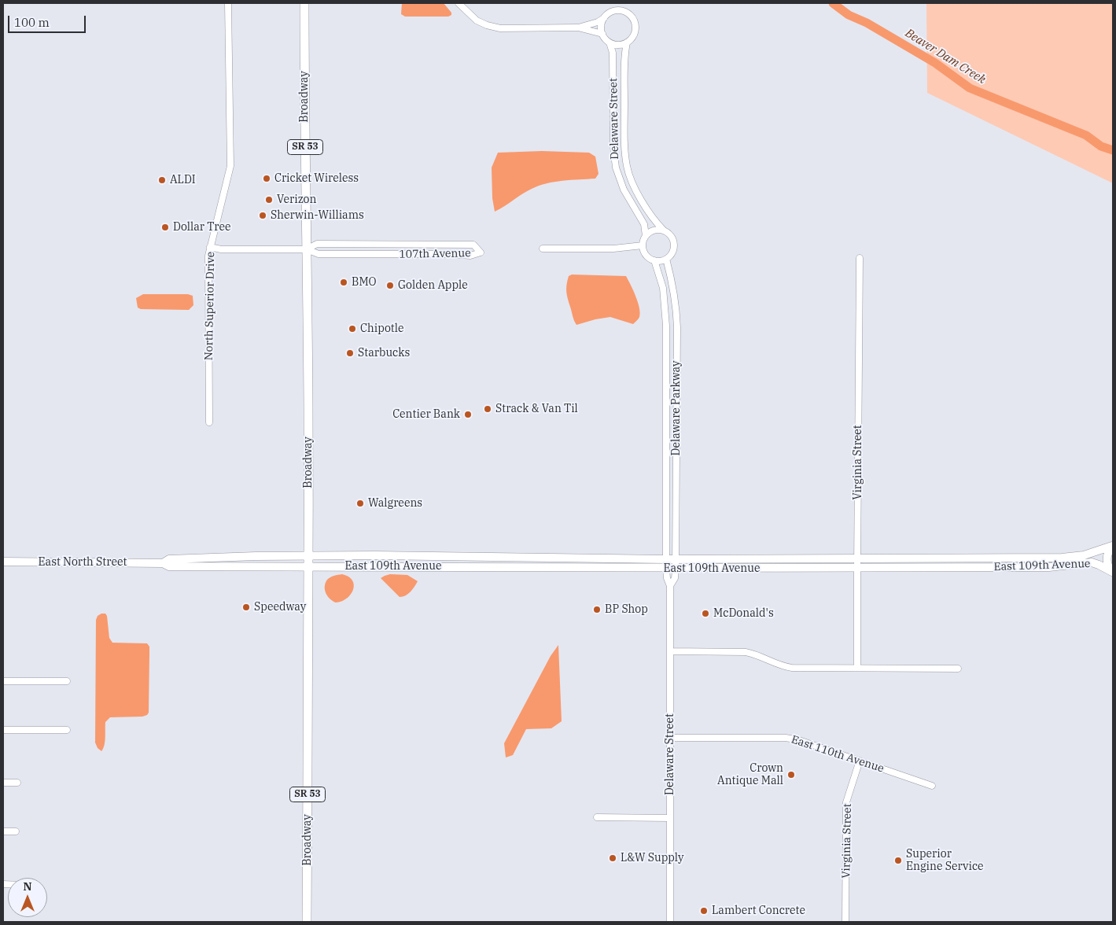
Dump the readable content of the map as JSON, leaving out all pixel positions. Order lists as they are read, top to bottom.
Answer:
{
  "streets": {
    "main road": [
      "Broadway",
      "SR 53",
      "East North Street",
      "East 109th Avenue"
    ],
    "street": [
      "Delaware Street",
      "107th Avenue",
      "North Superior Drive",
      "Delaware Parkway",
      "Virginia Street",
      "East 110th Avenue"
    ]
  },
  "crossings": [
    ["Broadway", "107th Avenue"],
    ["Broadway", "East North Street"],
    ["Broadway", "East 109th Avenue"],
    ["Delaware Street", "Delaware Parkway"],
    ["Delaware Street", "East 109th Avenue"],
    ["Delaware Street", "East 110th Avenue"],
    ["107th Avenue", "North Superior Drive"],
    ["Delaware Parkway", "East 109th Avenue"],
    ["Virginia Street", "East 109th Avenue"],
    ["Virginia Street", "East 110th Avenue"],
    ["East North Street", "East 109th Avenue"]
  ],
  "water": ["Beaver Dam Creek"],
  "places": [
    "Cricket Wireless",
    "ALDI",
    "Verizon",
    "Sherwin-Williams",
    "Dollar Tree",
    "BMO",
    "Golden Apple",
    "Chipotle",
    "Starbucks",
    "Strack & Van Til",
    "Centier Bank",
    "Walgreens",
    "Speedway",
    "BP Shop",
    "McDonald's",
    "Crown Antique Mall",
    "L&W Supply",
    "Superior Engine Service",
    "Lambert Concrete"
  ],
  "scale_bar": "100 m",
  "north": "top"
}
